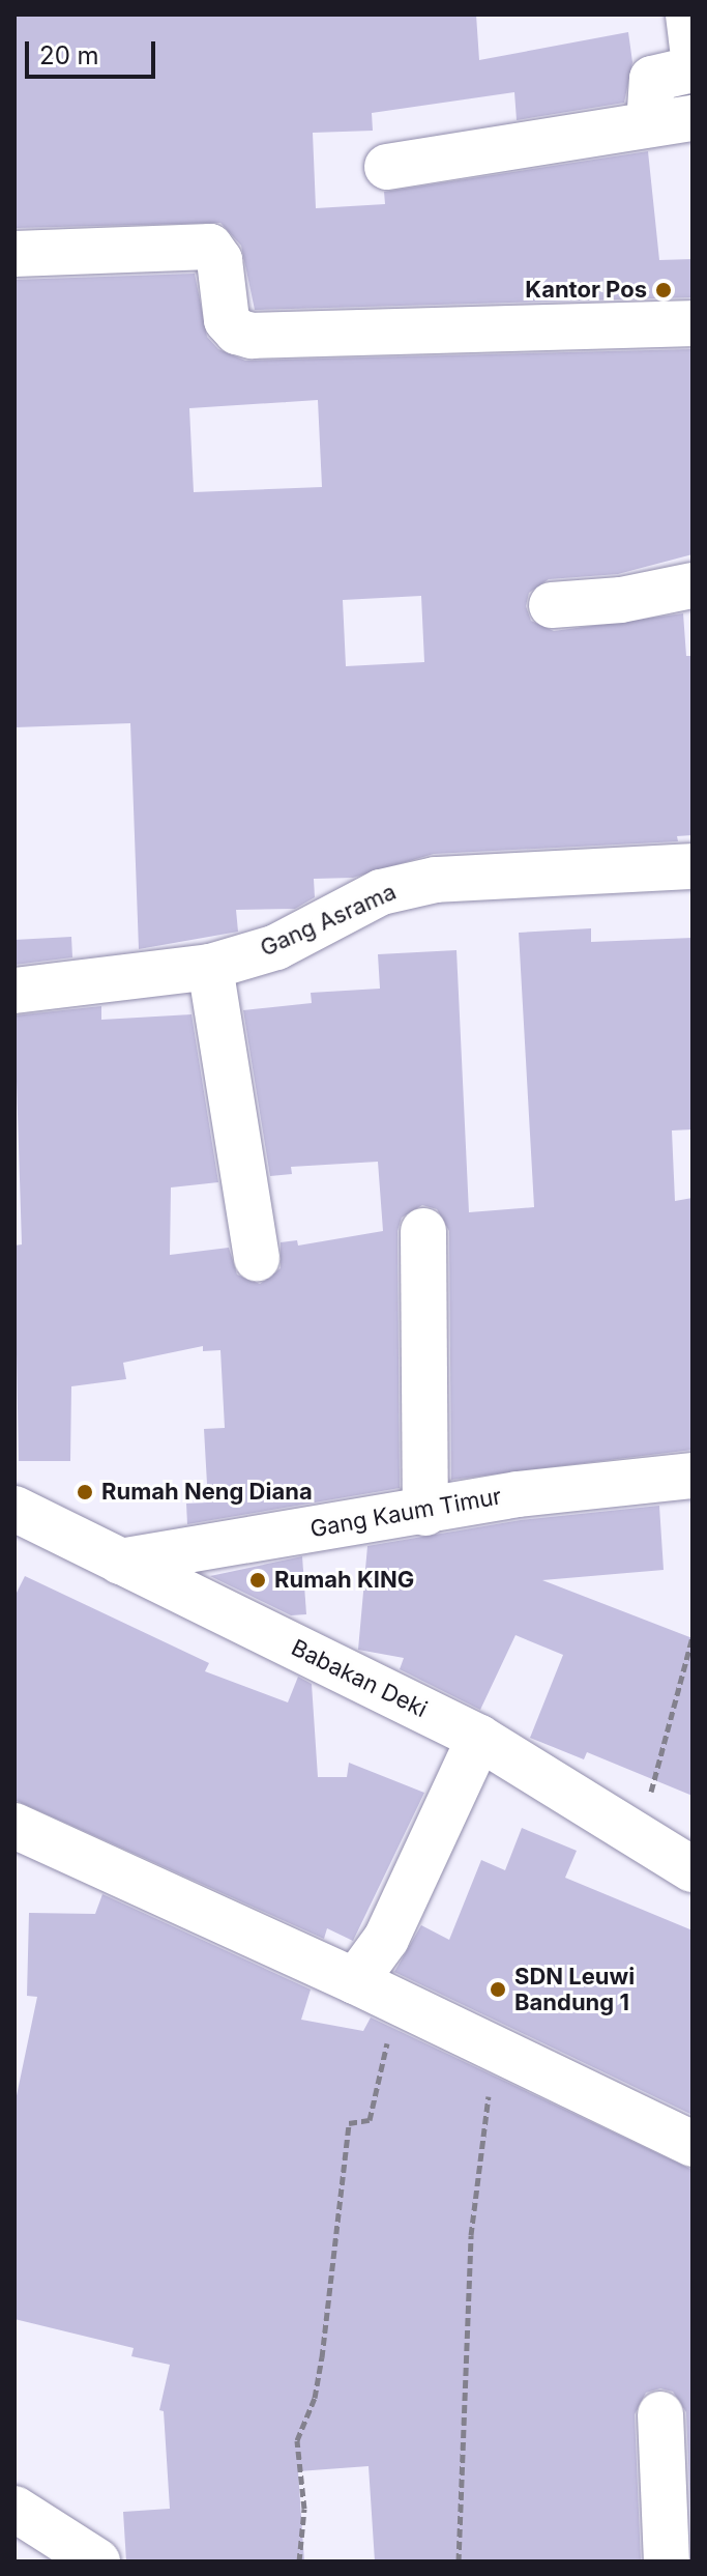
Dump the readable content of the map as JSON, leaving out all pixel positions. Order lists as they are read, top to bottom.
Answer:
{
  "streets": {
    "street": ["Gang Asrama", "Gang Kaum Timur", "Babakan Deki"]
  },
  "crossings": [
    ["Gang Kaum Timur", "Babakan Deki"]
  ],
  "places": [
    "Kantor Pos",
    "Rumah Neng Diana",
    "Rumah KING",
    "SDN Leuwi Bandung 1"
  ],
  "scale_bar": "20 m"
}
